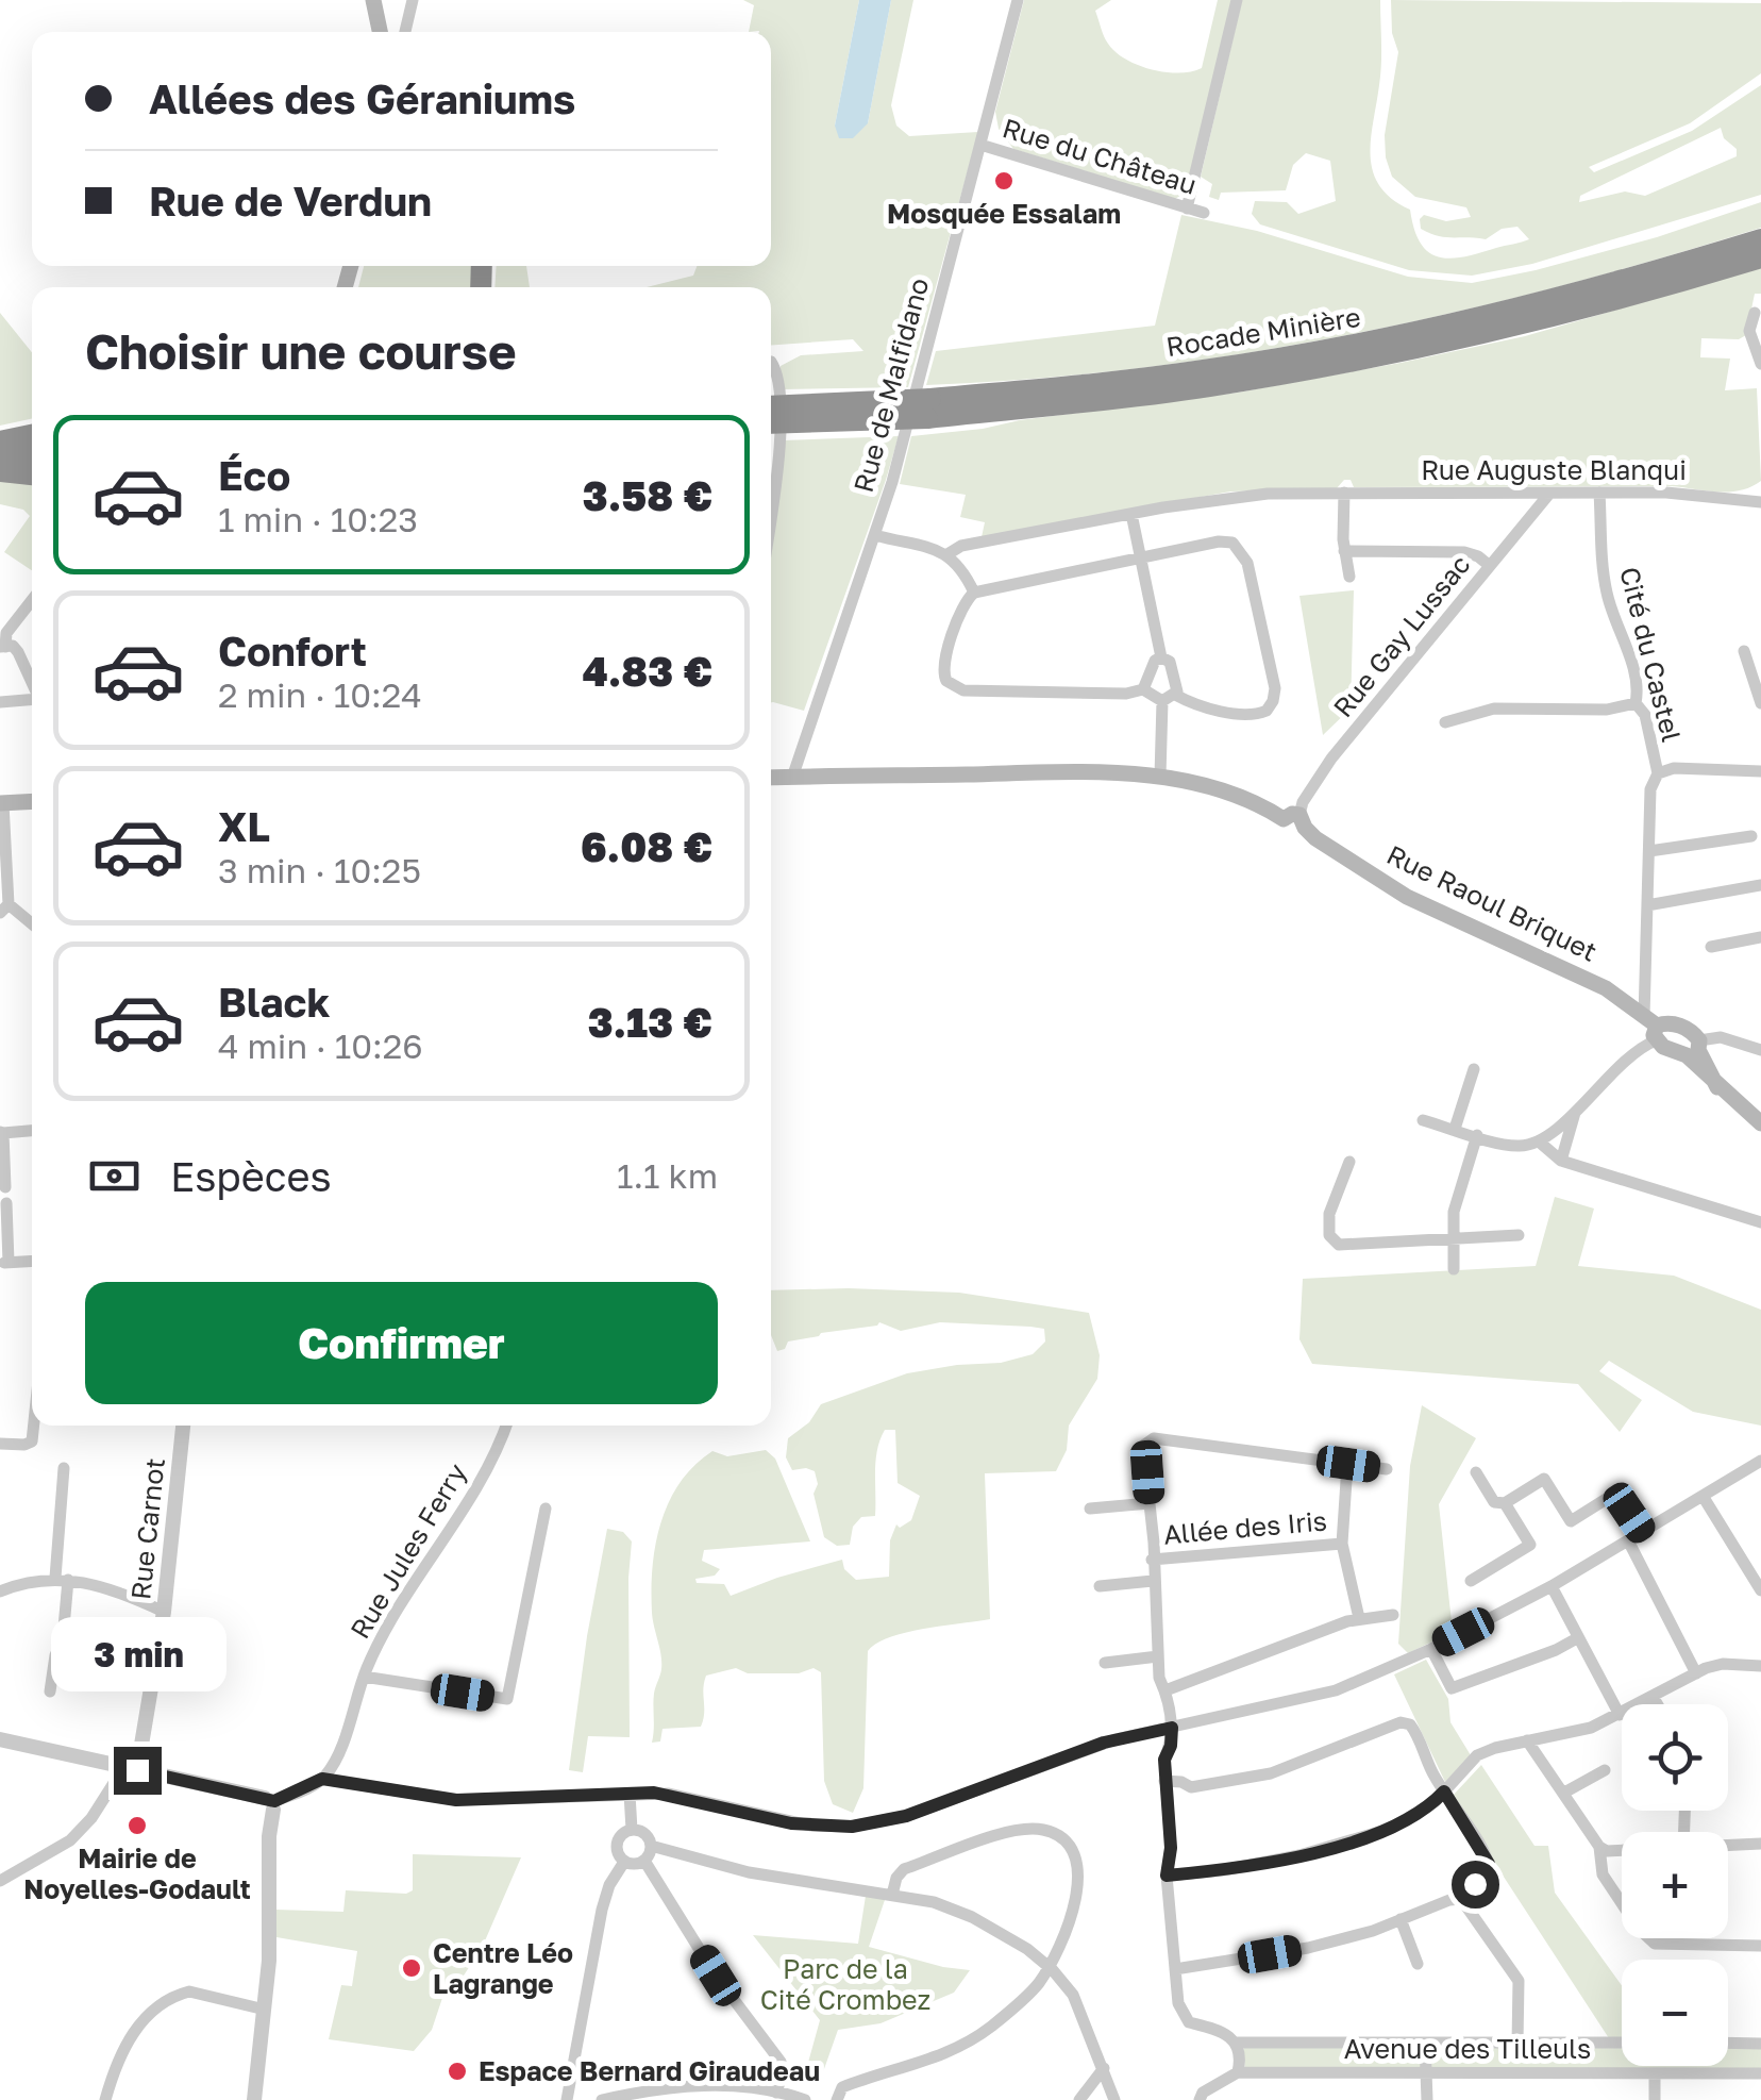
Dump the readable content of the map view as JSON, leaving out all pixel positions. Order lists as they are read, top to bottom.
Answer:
{
  "streets": {
    "highway": ["Rocade Minière"],
    "main road": ["Rue Raoul Briquet"],
    "street": [
      "Rue du Château",
      "Rue de Malfidano",
      "Rue Auguste Blanqui",
      "Rue Gay Lussac",
      "Cité du Castel",
      "Allée des Iris",
      "Rue Carnot",
      "Rue Jules Ferry",
      "Avenue des Tilleuls"
    ]
  },
  "crossings": [
    ["Rue du Château", "Rue de Malfidano"],
    ["Rue de Malfidano", "Rue Raoul Briquet"],
    ["Rue Auguste Blanqui", "Rue Gay Lussac"],
    ["Rue Auguste Blanqui", "Cité du Castel"],
    ["Rue Gay Lussac", "Rue Raoul Briquet"],
    ["Cité du Castel", "Rue Raoul Briquet"]
  ],
  "parks": ["Parc de la Cité Crombez"],
  "places": [
    "Mosquée Essalam",
    "Mairie de Noyelles-Godault",
    "Centre Léo Lagrange",
    "Espace Bernard Giraudeau"
  ],
  "page": {
    "banner": ["Allées des Géraniums", "Rue de Verdun"],
    "heading": "Choisir une course",
    "list": [
      {
        "name": "Éco",
        "note": "1 min · 10:23",
        "value": "3.58 €"
      },
      {
        "name": "Confort",
        "note": "2 min · 10:24",
        "value": "4.83 €"
      },
      {
        "name": "XL",
        "note": "3 min · 10:25",
        "value": "6.08 €"
      },
      {
        "name": "Black",
        "note": "4 min · 10:26",
        "value": "3.13 €"
      }
    ],
    "pay": ["Espèces", "1.1 km"],
    "buttons": "Confirmer",
    "bubble": "3 min",
    "map_buttons": ["+", "−"]
  }
}
